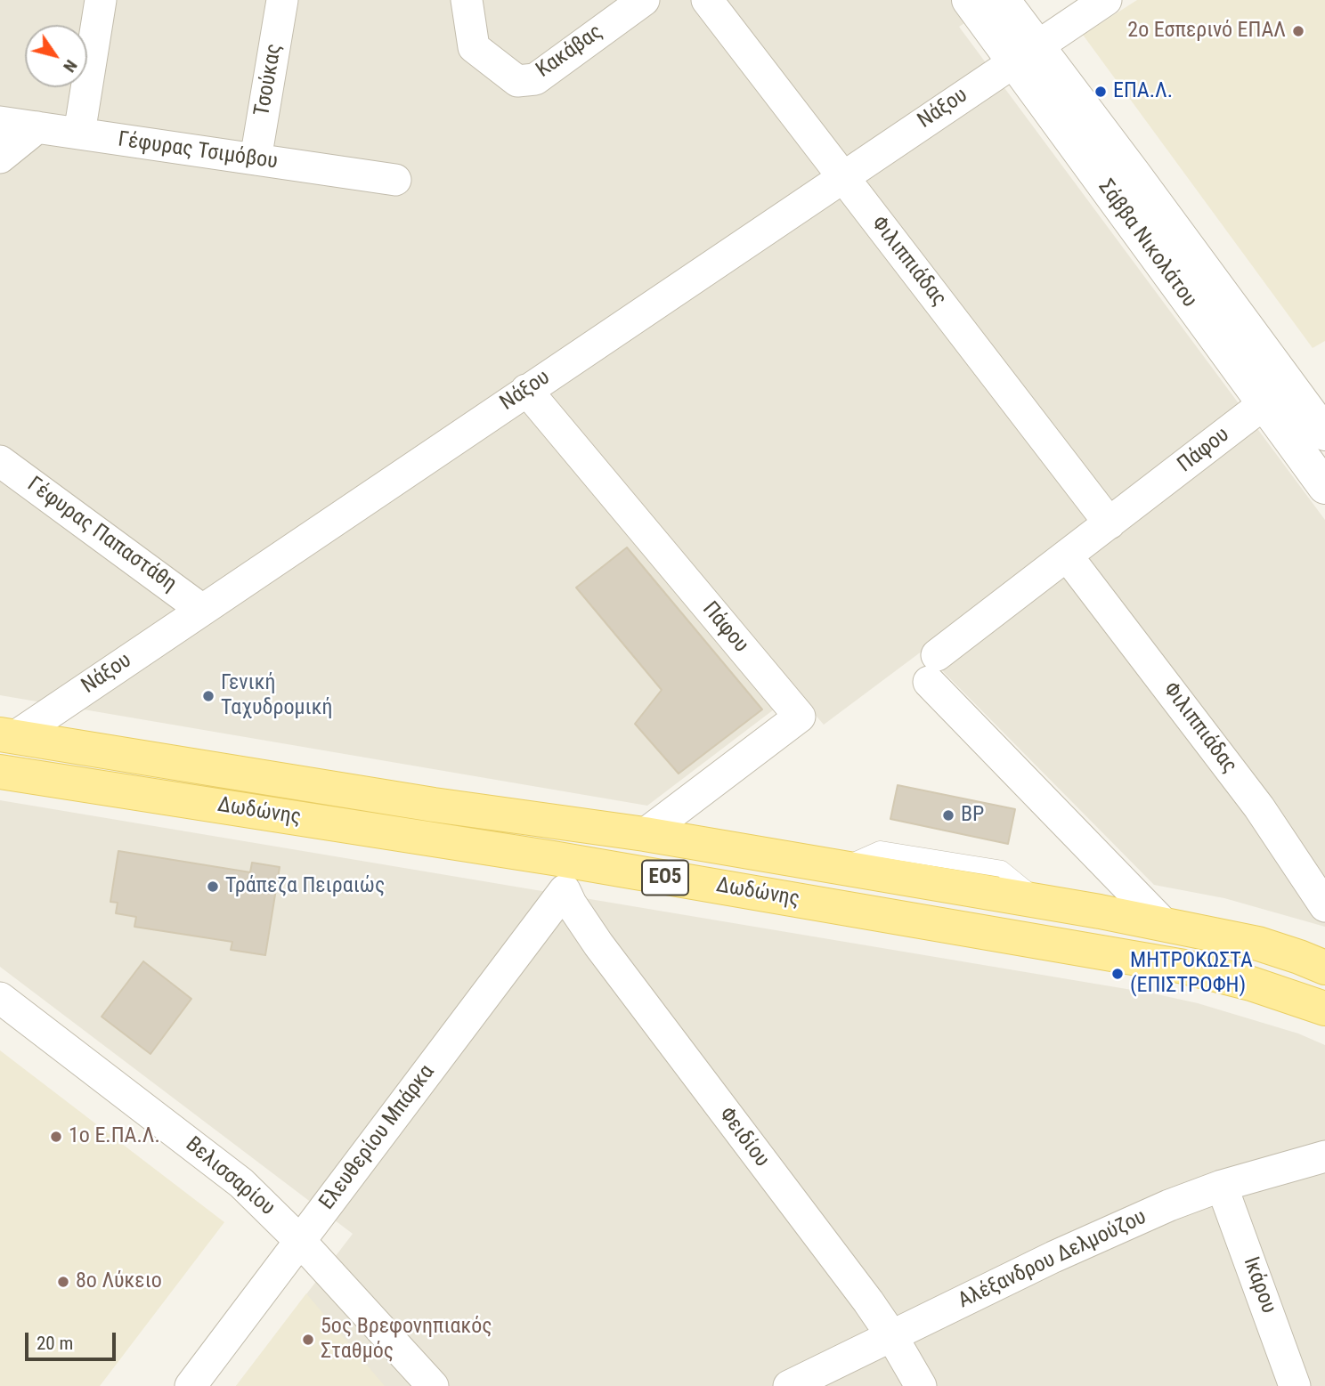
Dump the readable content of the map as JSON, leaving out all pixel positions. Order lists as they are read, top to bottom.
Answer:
{
  "streets": {
    "main road": ["Δωδώνης", "ΕΟ5"],
    "street": [
      "Κακάβας",
      "Τσούκας",
      "Νάξου",
      "Γέφυρας Τσιμόβου",
      "Σάββα Νικολάτου",
      "Φιλιππιάδας",
      "Πάφου",
      "Γέφυρας Παπαστάθη",
      "Ελευθερίου Μπάρκα",
      "Φειδίου",
      "Βελισσαρίου",
      "Αλέξανδρου Δελμούζου",
      "Ικάρου"
    ]
  },
  "crossings": [
    ["Τσούκας", "Γέφυρας Τσιμόβου"],
    ["Νάξου", "Σάββα Νικολάτου"],
    ["Νάξου", "Φιλιππιάδας"],
    ["Νάξου", "Πάφου"],
    ["Νάξου", "Γέφυρας Παπαστάθη"],
    ["Νάξου", "Δωδώνης"],
    ["Σάββα Νικολάτου", "Πάφου"],
    ["Φιλιππιάδας", "Πάφου"],
    ["Πάφου", "Δωδώνης"],
    ["Δωδώνης", "Ελευθερίου Μπάρκα"],
    ["Δωδώνης", "Φειδίου"],
    ["Ελευθερίου Μπάρκα", "Φειδίου"],
    ["Ελευθερίου Μπάρκα", "Βελισσαρίου"],
    ["Φειδίου", "Αλέξανδρου Δελμούζου"],
    ["Αλέξανδρου Δελμούζου", "Ικάρου"]
  ],
  "places": [
    "2ο Εσπερινό ΕΠΑΛ",
    "ΕΠΑ.Λ.",
    "Γενική Ταχυδρομική",
    "BP",
    "Τράπεζα Πειραιώς",
    "ΜΗΤΡΟΚΩΣΤΑ (ΕΠΙΣΤΡΟΦΗ)",
    "1ο Ε.ΠΑ.Λ.",
    "8ο Λύκειο",
    "5ος Βρεφονηπιακός Σταθμός"
  ],
  "scale_bar": "20 m",
  "north": "bottom right"
}
